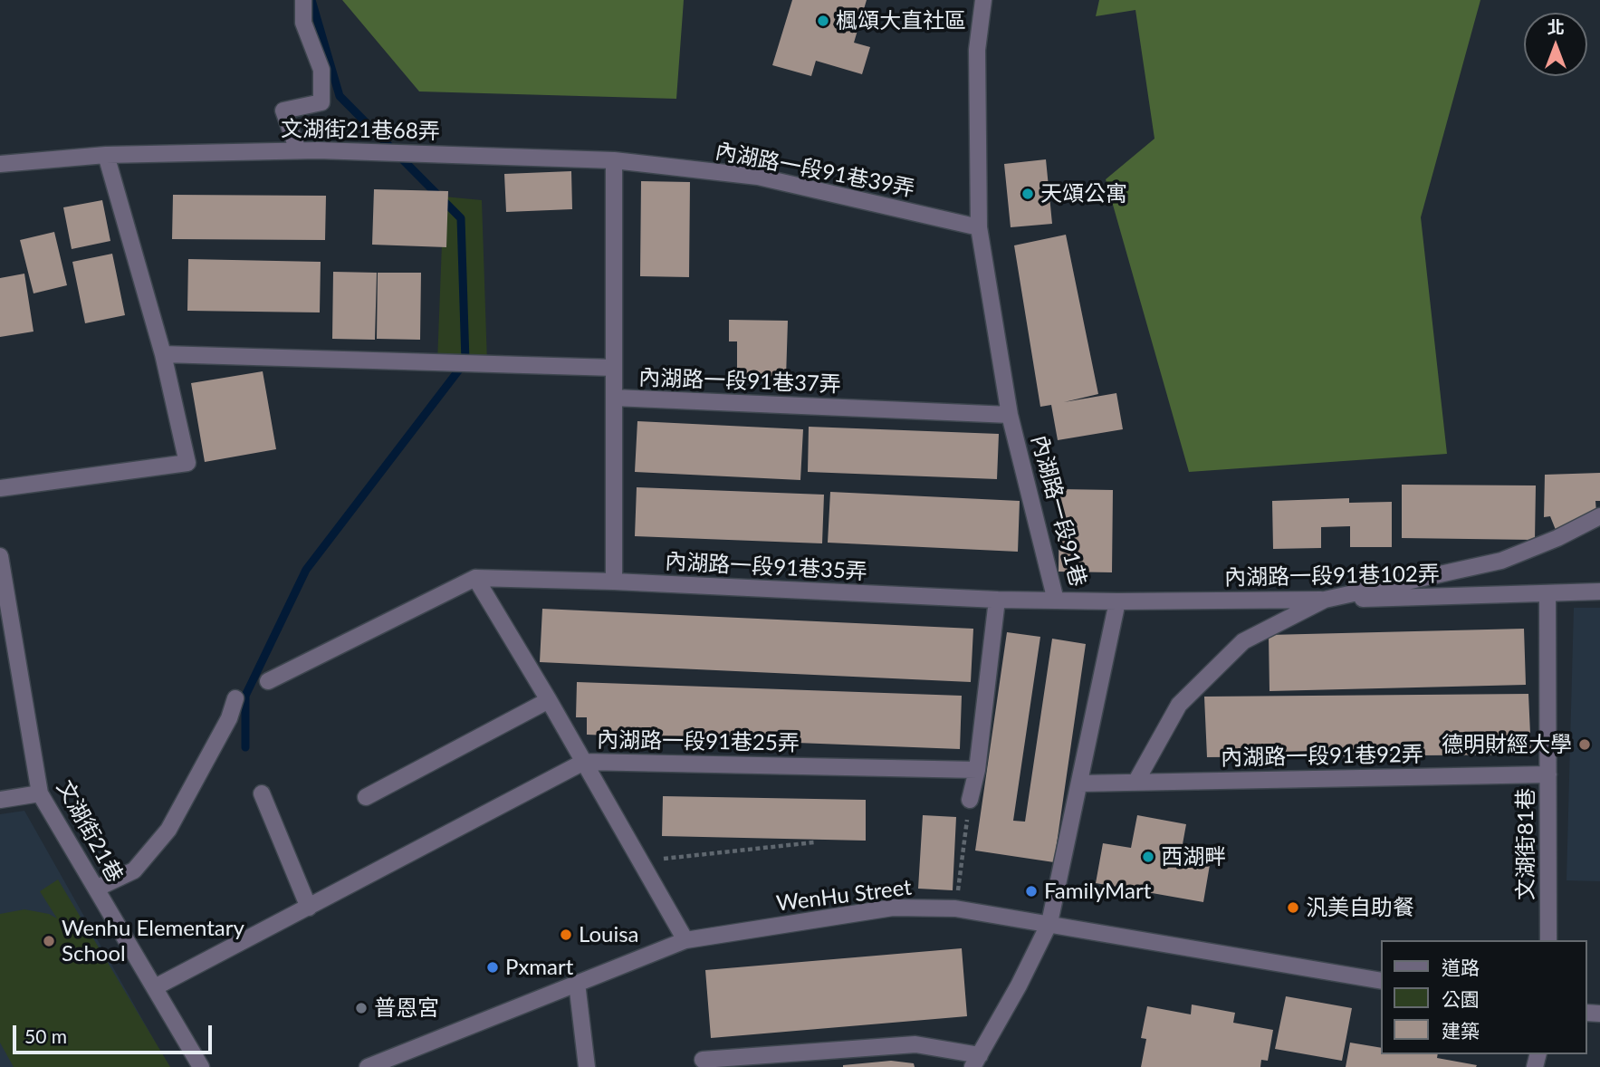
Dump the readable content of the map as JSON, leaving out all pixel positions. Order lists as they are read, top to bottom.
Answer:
{
  "streets": {
    "street": [
      "文湖街21巷68弄",
      "內湖路一段91巷39弄",
      "內湖路一段91巷37弄",
      "內湖路一段91巷",
      "內湖路一段91巷35弄",
      "內湖路一段91巷102弄",
      "內湖路一段91巷25弄",
      "內湖路一段91巷92弄",
      "文湖街21巷",
      "文湖街81巷",
      "WenHu Street"
    ]
  },
  "crossings": [
    ["文湖街21巷68弄", "內湖路一段91巷39弄"],
    ["內湖路一段91巷39弄", "內湖路一段91巷"],
    ["內湖路一段91巷37弄", "內湖路一段91巷"],
    ["內湖路一段91巷37弄", "內湖路一段91巷35弄"],
    ["內湖路一段91巷", "內湖路一段91巷35弄"],
    ["內湖路一段91巷", "內湖路一段91巷102弄"],
    ["內湖路一段91巷", "內湖路一段91巷92弄"],
    ["內湖路一段91巷", "WenHu Street"],
    ["內湖路一段91巷102弄", "文湖街81巷"],
    ["內湖路一段91巷25弄", "WenHu Street"],
    ["內湖路一段91巷92弄", "文湖街81巷"]
  ],
  "places": [
    "楓頌大直社區",
    "天頌公寓",
    "德明財經大學",
    "西湖畔",
    "FamilyMart",
    "汎美自助餐",
    "Louisa",
    "Wenhu Elementary School",
    "Pxmart",
    "普恩宮"
  ],
  "legend": ["道路", "公園", "建築"],
  "scale_bar": "50 m",
  "north": "top"
}
